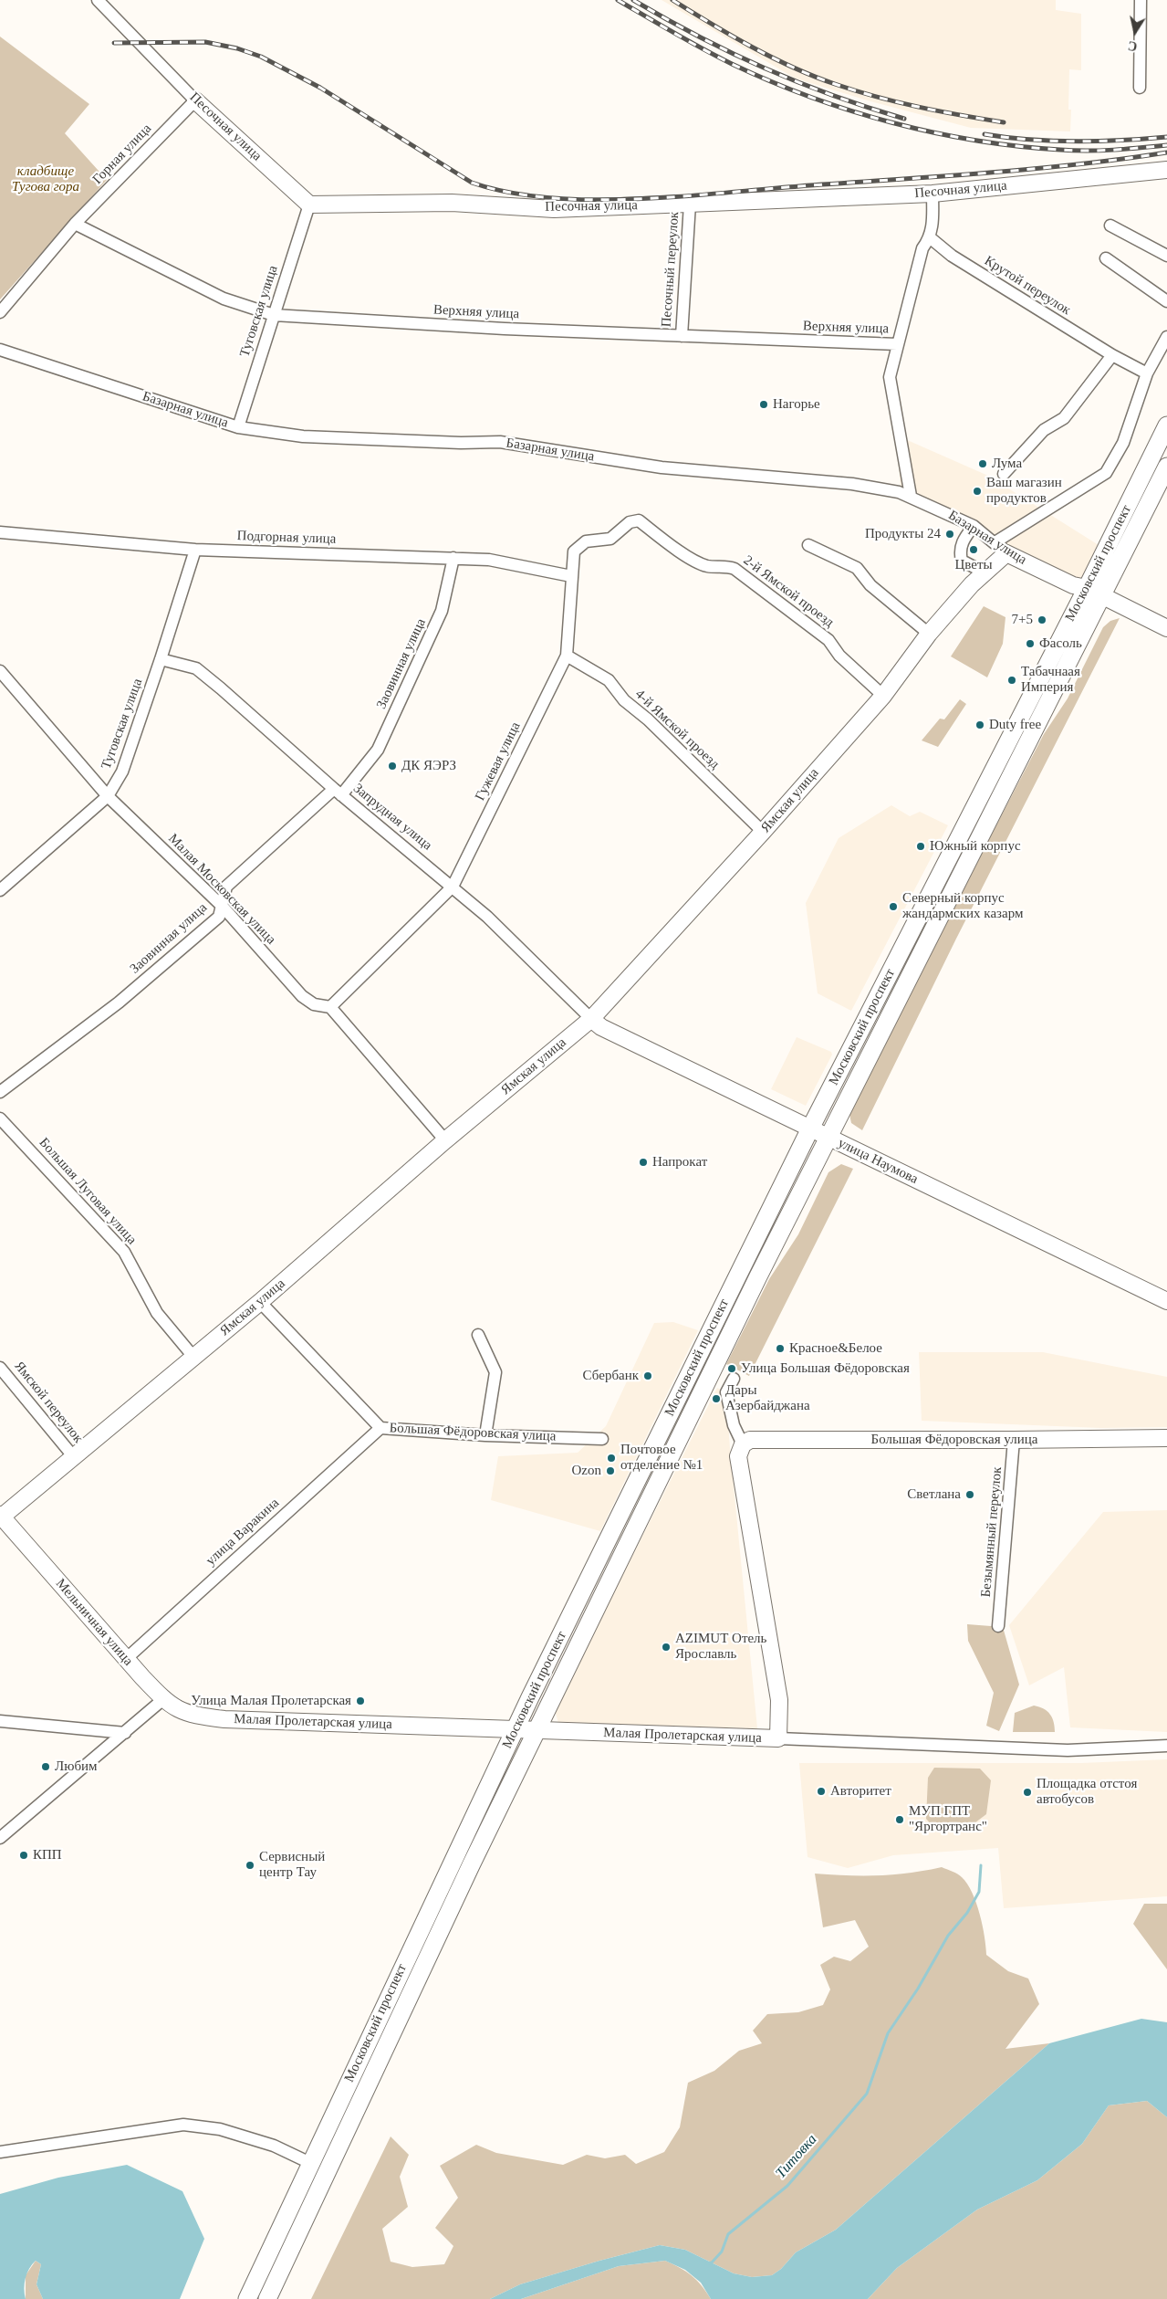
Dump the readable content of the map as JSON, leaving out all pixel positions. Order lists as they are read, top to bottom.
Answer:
{
  "streets": {
    "main road": ["Московский проспект"],
    "street": [
      "Песочная улица",
      "Горная улица",
      "Песочный переулок",
      "Крутой переулок",
      "Туговская улица",
      "Верхняя улица",
      "Базарная улица",
      "Подгорная улица",
      "2-й Ямской проезд",
      "Заовинная улица",
      "4-й Ямской проезд",
      "Гужевая улица",
      "Ямская улица",
      "Запрудная улица",
      "Малая Московская улица",
      "улица Наумова",
      "Большая Луговая улица",
      "Ямской переулок",
      "Большая Фёдоровская улица",
      "улица Варакина",
      "Безымянный переулок",
      "Мельничная улица",
      "Малая Пролетарская улица"
    ]
  },
  "crossings": [
    ["Песочная улица", "Горная улица"],
    ["Песочная улица", "Песочный переулок"],
    ["Песочная улица", "Туговская улица"],
    ["Горная улица", "Верхняя улица"],
    ["Песочный переулок", "Верхняя улица"],
    ["Туговская улица", "Верхняя улица"],
    ["Туговская улица", "Базарная улица"],
    ["Туговская улица", "Подгорная улица"],
    ["Туговская улица", "Запрудная улица"],
    ["Туговская улица", "Малая Московская улица"],
    ["Базарная улица", "Московский проспект"],
    ["Базарная улица", "Ямская улица"],
    ["Подгорная улица", "Заовинная улица"],
    ["Подгорная улица", "Гужевая улица"],
    ["Московский проспект", "улица Наумова"],
    ["Московский проспект", "Малая Пролетарская улица"],
    ["2-й Ямской проезд", "Гужевая улица"],
    ["2-й Ямской проезд", "Ямская улица"],
    ["Заовинная улица", "Запрудная улица"],
    ["Заовинная улица", "Малая Московская улица"],
    ["4-й Ямской проезд", "Гужевая улица"],
    ["4-й Ямской проезд", "Ямская улица"],
    ["Гужевая улица", "Запрудная улица"],
    ["Гужевая улица", "Малая Московская улица"],
    ["Ямская улица", "Запрудная улица"],
    ["Ямская улица", "улица Наумова"],
    ["Ямская улица", "Большая Луговая улица"],
    ["Ямская улица", "Ямской переулок"],
    ["Ямская улица", "Большая Фёдоровская улица"],
    ["Ямская улица", "Мельничная улица"],
    ["Запрудная улица", "улица Наумова"],
    ["Большая Фёдоровская улица", "улица Варакина"],
    ["Большая Фёдоровская улица", "Безымянный переулок"],
    ["улица Варакина", "Мельничная улица"],
    ["Мельничная улица", "Малая Пролетарская улица"]
  ],
  "water": ["Титовка"],
  "parks": ["кладбище Тугова гора"],
  "places": [
    "Нагорье",
    "Лума",
    "Ваш магазин продуктов",
    "Продукты 24",
    "Цветы",
    "7+5",
    "Фасоль",
    "Табачнаая Империя",
    "Duty free",
    "ДК ЯЭРЗ",
    "Южный корпус",
    "Северный корпус жандармских казарм",
    "Напрокат",
    "Красное&Белое",
    "Улица Большая Фёдоровская",
    "Сбербанк",
    "Дары Азербайджана",
    "Почтовое отделение №1",
    "Ozon",
    "Светлана",
    "AZIMUT Отель Ярославль",
    "Улица Малая Пролетарская",
    "Любим",
    "Авторитет",
    "Площадка отстоя автобусов",
    "МУП ГПТ \"Яргортранс\"",
    "КПП",
    "Сервисный центр Тау"
  ],
  "north": "bottom"
}
